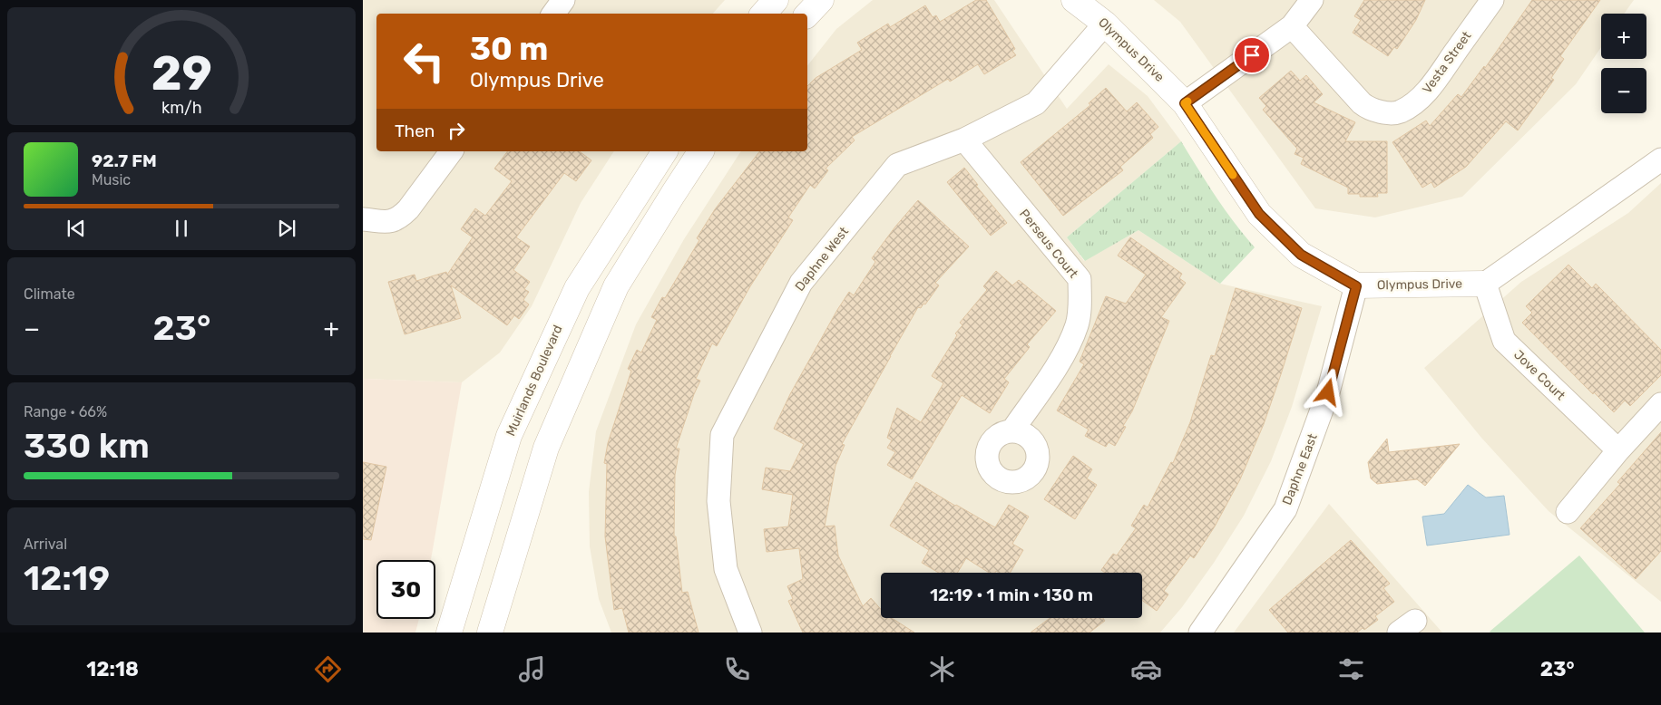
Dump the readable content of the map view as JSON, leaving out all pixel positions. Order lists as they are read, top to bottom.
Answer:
{
  "streets": {
    "main road": ["Olympus Drive", "Muirlands Boulevard"],
    "street": [
      "Vesta Street",
      "Perseus Court",
      "Daphne West",
      "Jove Court",
      "Daphne East"
    ]
  },
  "crossings": [
    ["Olympus Drive", "Daphne West"],
    ["Olympus Drive", "Jove Court"],
    ["Olympus Drive", "Daphne East"],
    ["Perseus Court", "Daphne West"]
  ],
  "page": {
    "map_buttons": ["+", "−"],
    "turn": ["30 m", "Olympus Drive"],
    "then": "Then",
    "song": ["92.7 FM", "Music"],
    "tile": [
      "Climate",
      ["Range · 66%", "330 km"],
      ["Arrival", "12:19"]
    ],
    "heat": ["−", "23°", "+"],
    "limit": "30",
    "trip": "12:19 · 1 min · 130 m",
    "tabs": ["12:18", "23°"],
    "gauge": ["29", "km/h"]
  }
}
